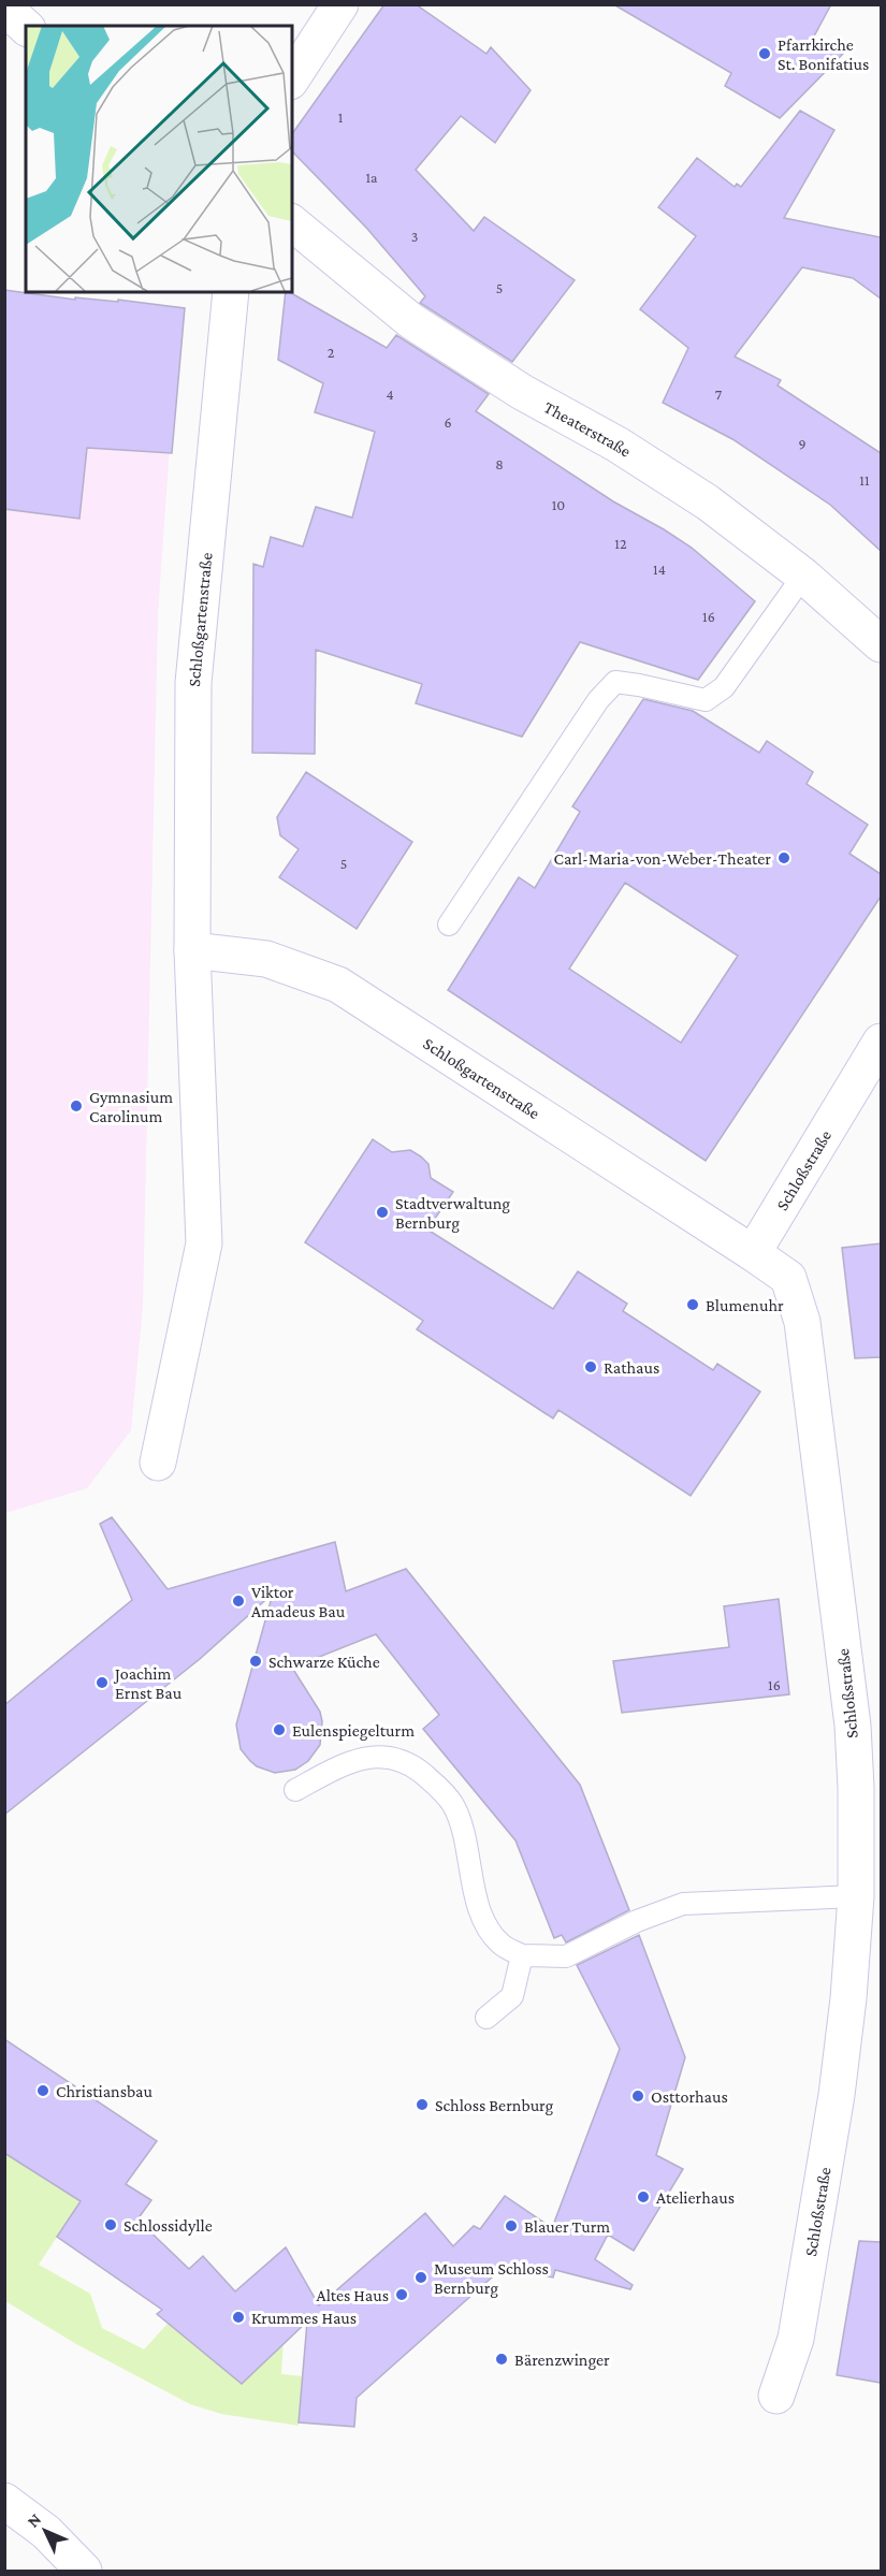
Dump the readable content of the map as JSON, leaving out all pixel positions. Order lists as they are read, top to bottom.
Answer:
{
  "streets": {
    "street": ["Theaterstraße", "Schloßgartenstraße", "Schloßstraße"]
  },
  "crossings": [
    ["Schloßgartenstraße", "Schloßstraße"]
  ],
  "places": [
    "Pfarrkirche St. Bonifatius",
    "Carl-Maria-von-Weber-Theater",
    "Gymnasium Carolinum",
    "Stadtverwaltung Bernburg",
    "Blumenuhr",
    "Rathaus",
    "Viktor Amadeus Bau",
    "Schwarze Küche",
    "Joachim Ernst Bau",
    "Eulenspiegelturm",
    "Christiansbau",
    "Osttorhaus",
    "Schloss Bernburg",
    "Atelierhaus",
    "Schlossidylle",
    "Blauer Turm",
    "Museum Schloss Bernburg",
    "Altes Haus",
    "Krummes Haus",
    "Bärenzwinger"
  ],
  "house_numbers": [
    "1",
    "1a",
    "3",
    "5",
    "2",
    "4",
    "7",
    "6",
    "9",
    "8",
    "11",
    "10",
    "12",
    "14",
    "16",
    "5",
    "16"
  ],
  "north": "top left"
}
